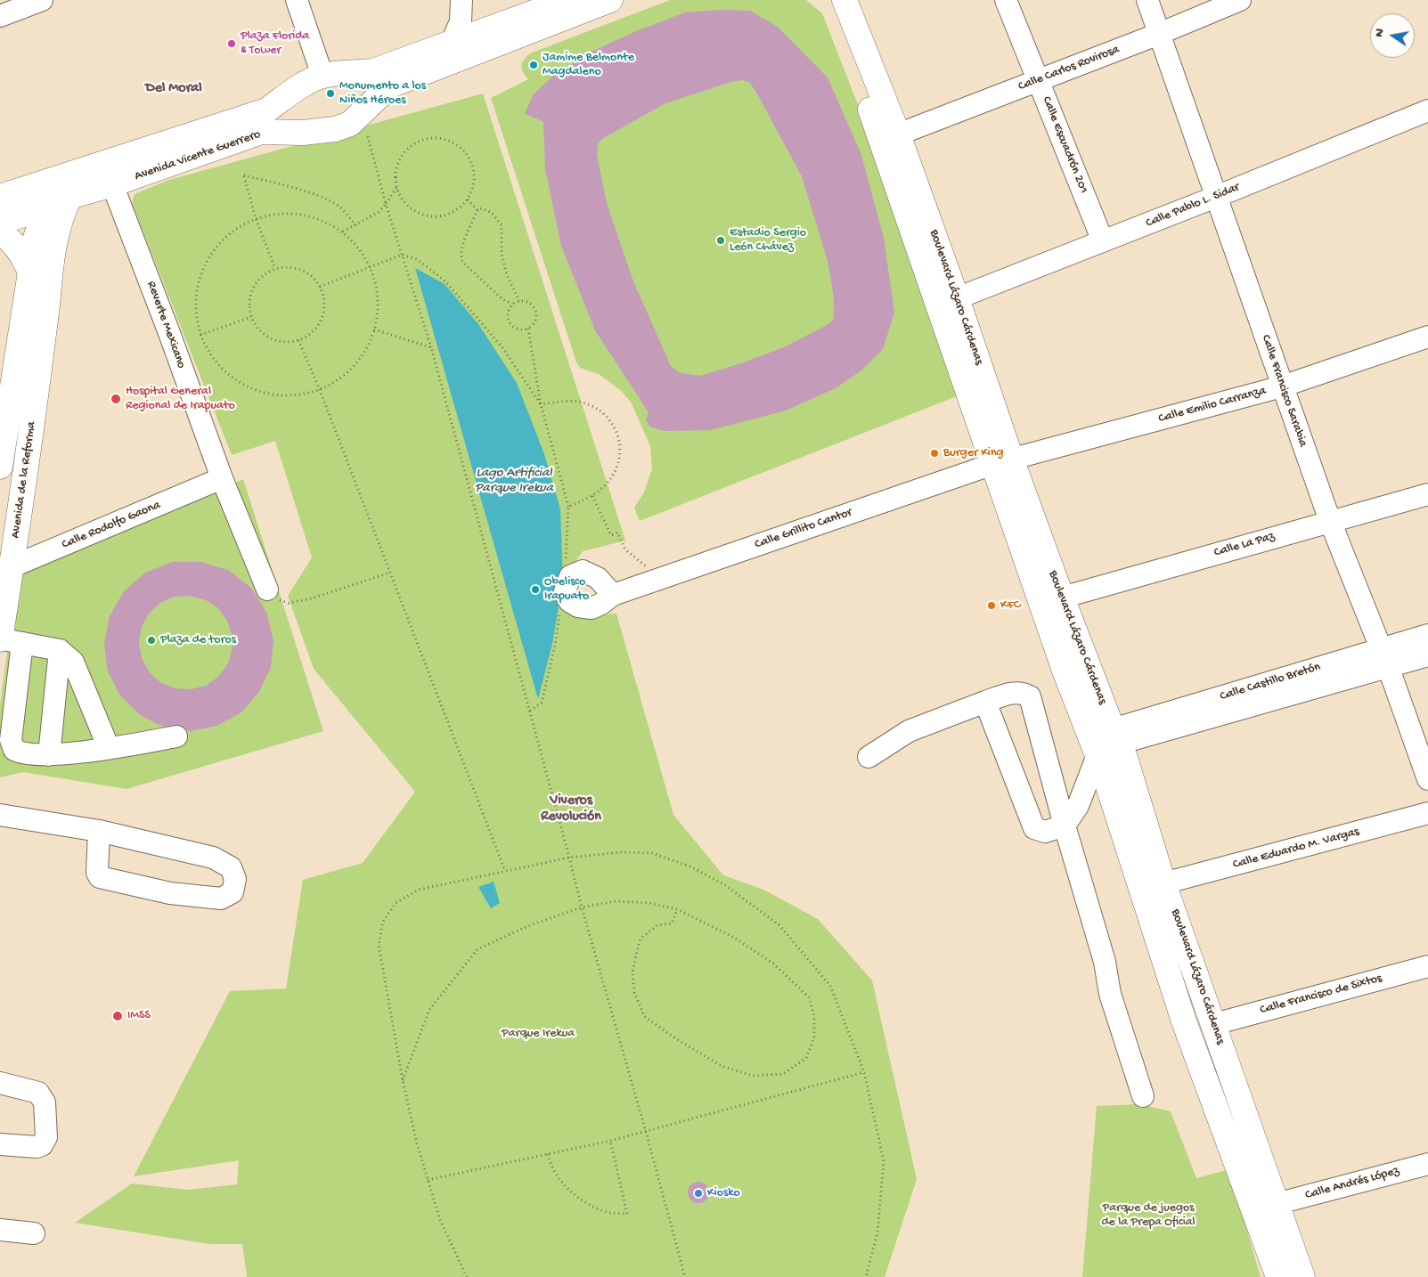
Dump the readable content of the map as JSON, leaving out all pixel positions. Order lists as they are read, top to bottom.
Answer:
{
  "streets": {
    "main road": ["Avenida Vicente Guerrero", "Boulevard Lázaro Cárdenas", "Avenida de la Reforma"],
    "street": [
      "Calle Carlos Rovirosa",
      "Calle Escuadrón 201",
      "Calle Pablo L. Sidar",
      "Reverte Mexicano",
      "Calle Francisco Sarabia",
      "Calle Emilio Carranza",
      "Calle Rodolfo Gaona",
      "Calle Grillito Cantor",
      "Calle La Paz",
      "Calle Castillo Bretón",
      "Calle Eduardo M. Vargas",
      "Calle Francisco de Sixtos",
      "Calle Andrés López"
    ]
  },
  "crossings": [
    ["Calle Carlos Rovirosa", "Calle Escuadrón 201"],
    ["Calle Carlos Rovirosa", "Boulevard Lázaro Cárdenas"],
    ["Calle Carlos Rovirosa", "Calle Francisco Sarabia"],
    ["Calle Escuadrón 201", "Calle Pablo L. Sidar"],
    ["Avenida Vicente Guerrero", "Reverte Mexicano"],
    ["Avenida Vicente Guerrero", "Avenida de la Reforma"],
    ["Calle Pablo L. Sidar", "Boulevard Lázaro Cárdenas"],
    ["Calle Pablo L. Sidar", "Calle Francisco Sarabia"],
    ["Boulevard Lázaro Cárdenas", "Calle Emilio Carranza"],
    ["Boulevard Lázaro Cárdenas", "Calle Grillito Cantor"],
    ["Boulevard Lázaro Cárdenas", "Calle La Paz"],
    ["Boulevard Lázaro Cárdenas", "Calle Castillo Bretón"],
    ["Boulevard Lázaro Cárdenas", "Calle Eduardo M. Vargas"],
    ["Boulevard Lázaro Cárdenas", "Calle Francisco de Sixtos"],
    ["Boulevard Lázaro Cárdenas", "Calle Andrés López"],
    ["Reverte Mexicano", "Calle Rodolfo Gaona"],
    ["Calle Francisco Sarabia", "Calle Emilio Carranza"],
    ["Calle Francisco Sarabia", "Calle La Paz"],
    ["Calle Francisco Sarabia", "Calle Castillo Bretón"],
    ["Calle Emilio Carranza", "Calle Grillito Cantor"],
    ["Avenida de la Reforma", "Calle Rodolfo Gaona"]
  ],
  "districts": ["Del Moral", "Viveros Revolución"],
  "water": ["Lago Artificial Parque Irekua"],
  "parks": ["Parque Irekua", "Parque de juegos de la Prepa Oficial"],
  "places": [
    "Plaza Florida & Tower",
    "Jamime Belmonte Magdaleno",
    "Monumento a los Niños Héroes",
    "Estadio Sergio León Chávez",
    "Hospital General Regional de Irapuato",
    "Burger King",
    "Obelisco Irapuato",
    "KFC",
    "Plaza de toros",
    "IMSS",
    "Kiosko"
  ],
  "north": "left"
}
